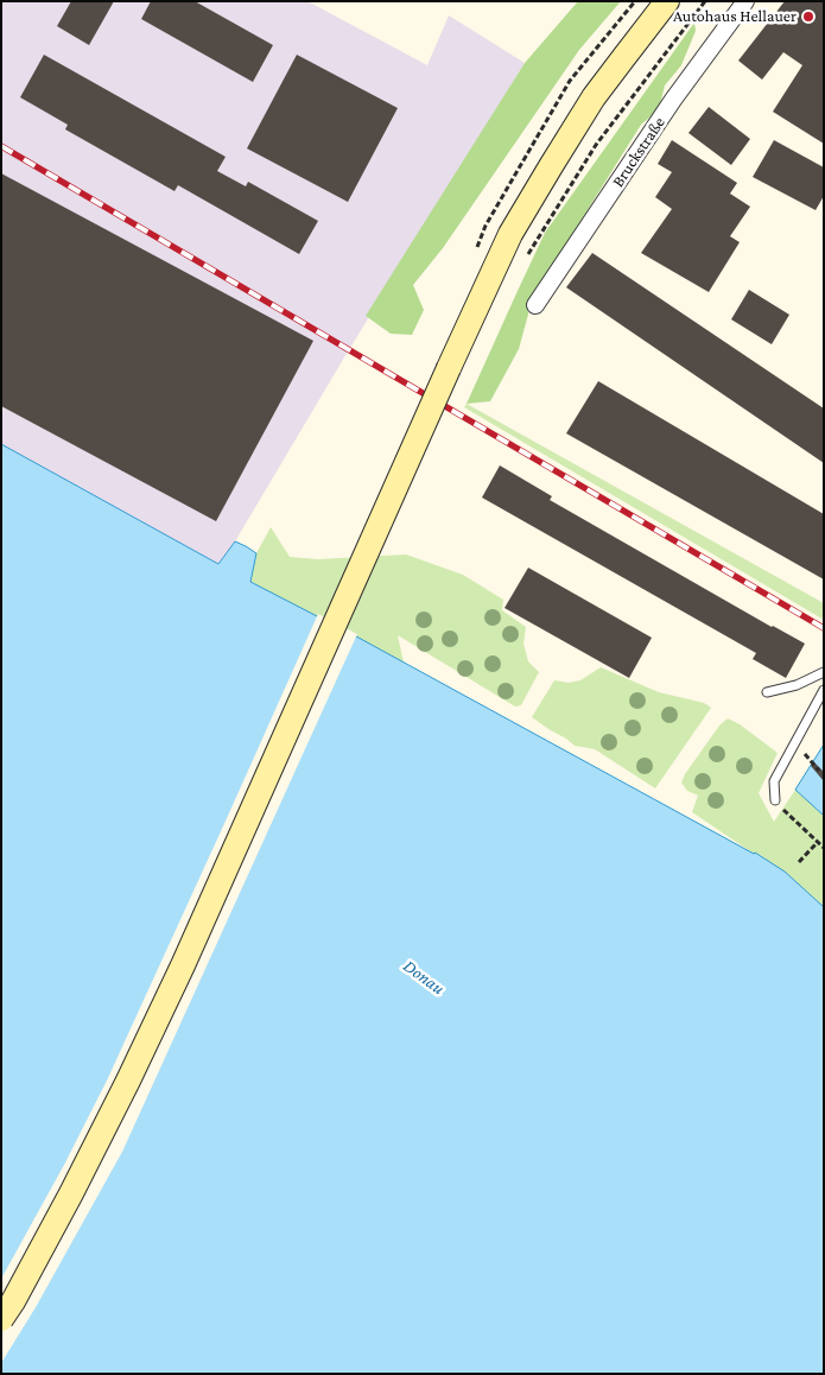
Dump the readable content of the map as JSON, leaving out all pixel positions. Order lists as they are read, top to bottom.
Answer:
{
  "streets": {
    "street": ["Bruckstraße"]
  },
  "water": ["Donau"],
  "places": ["Autohaus Hellauer"]
}
